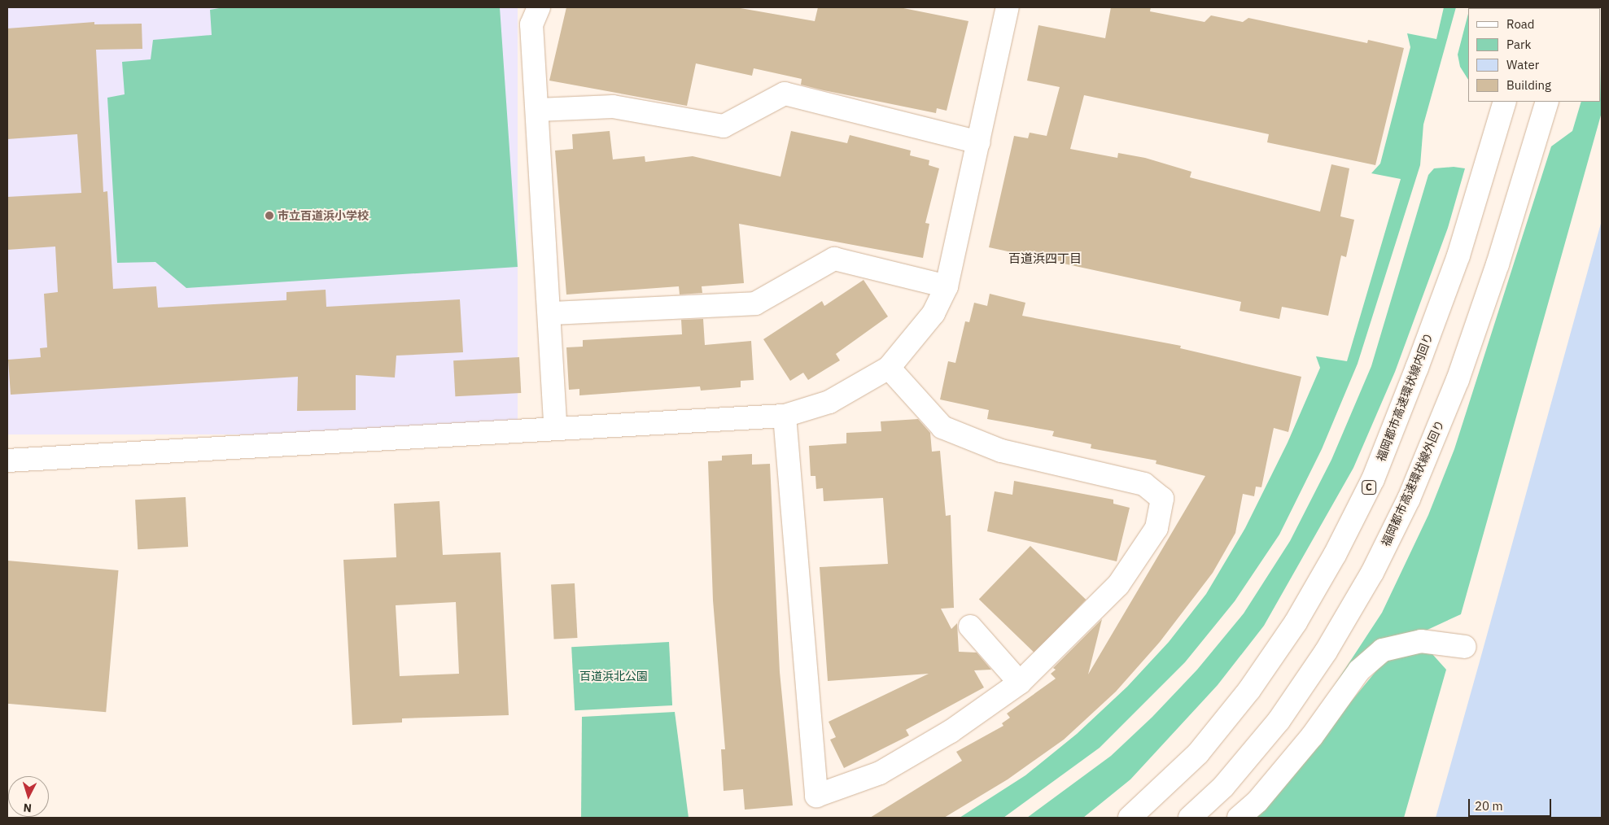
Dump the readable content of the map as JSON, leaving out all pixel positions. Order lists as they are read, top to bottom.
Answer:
{
  "streets": {
    "main road": ["福岡都市高速環状線内回り", "福岡都市高速環状線外回り", "C"]
  },
  "districts": ["百道浜四丁目"],
  "parks": ["百道浜北公園"],
  "places": ["市立百道浜小学校"],
  "legend": [
    "Road",
    "Park",
    "Water",
    "Building"
  ],
  "scale_bar": "20 m",
  "north": "bottom"
}
